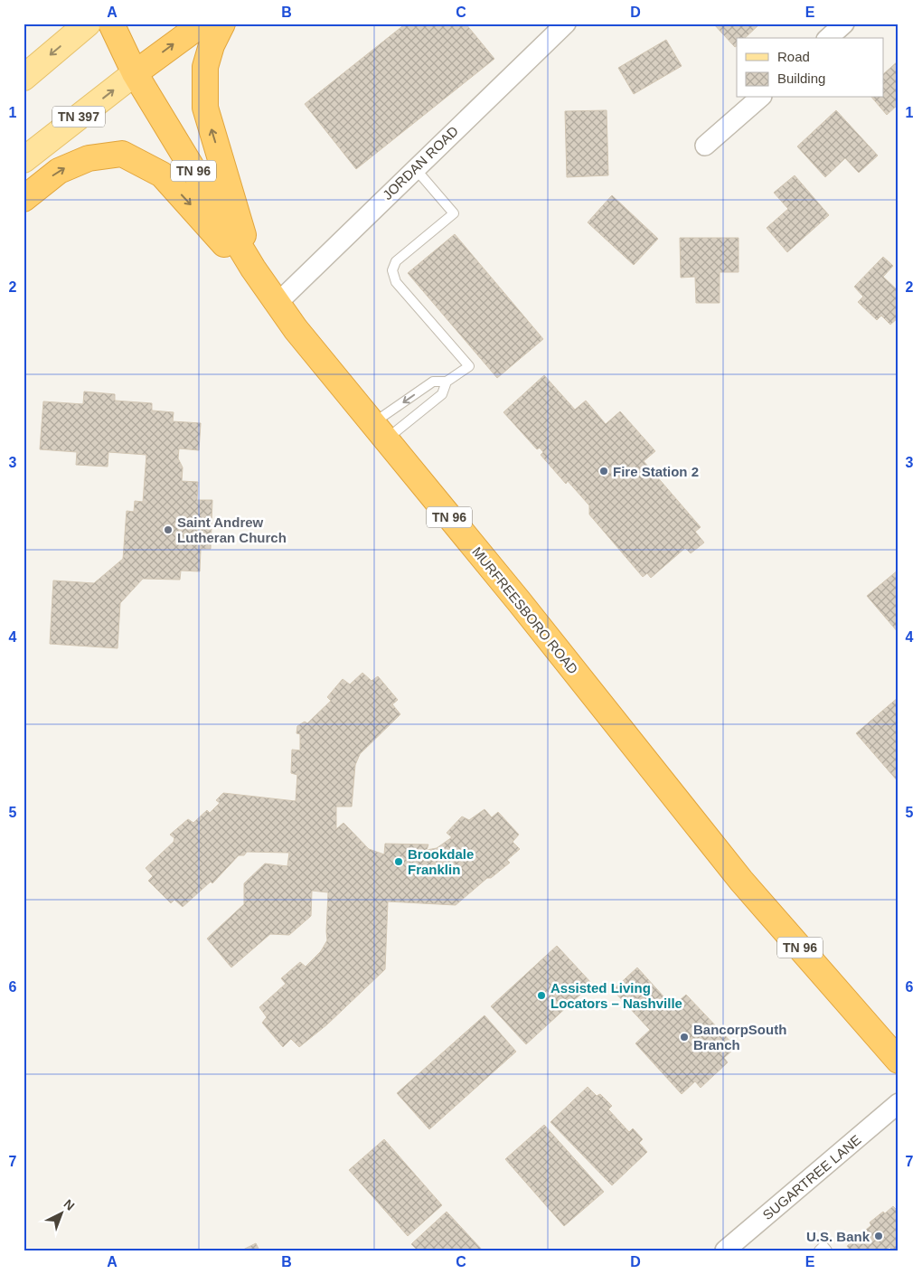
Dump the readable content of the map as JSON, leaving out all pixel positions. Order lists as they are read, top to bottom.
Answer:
{
  "streets": {
    "highway": ["TN 397", "TN 96", "MURFREESBORO ROAD"],
    "street": ["JORDAN ROAD", "SUGARTREE LANE"]
  },
  "crossings": [
    ["TN 397", "MURFREESBORO ROAD"],
    ["JORDAN ROAD", "MURFREESBORO ROAD"]
  ],
  "places": [
    "Fire Station 2",
    "Saint Andrew Lutheran Church",
    "Brookdale Franklin",
    "Assisted Living Locators – Nashville",
    "BancorpSouth Branch",
    "U.S. Bank"
  ],
  "legend": ["Road", "Building"],
  "north": "top right",
  "grid": {
    "columns": [
      "A",
      "B",
      "C",
      "D",
      "E"
    ],
    "rows": [
      "1",
      "2",
      "3",
      "4",
      "5",
      "6",
      "7"
    ]
  }
}
